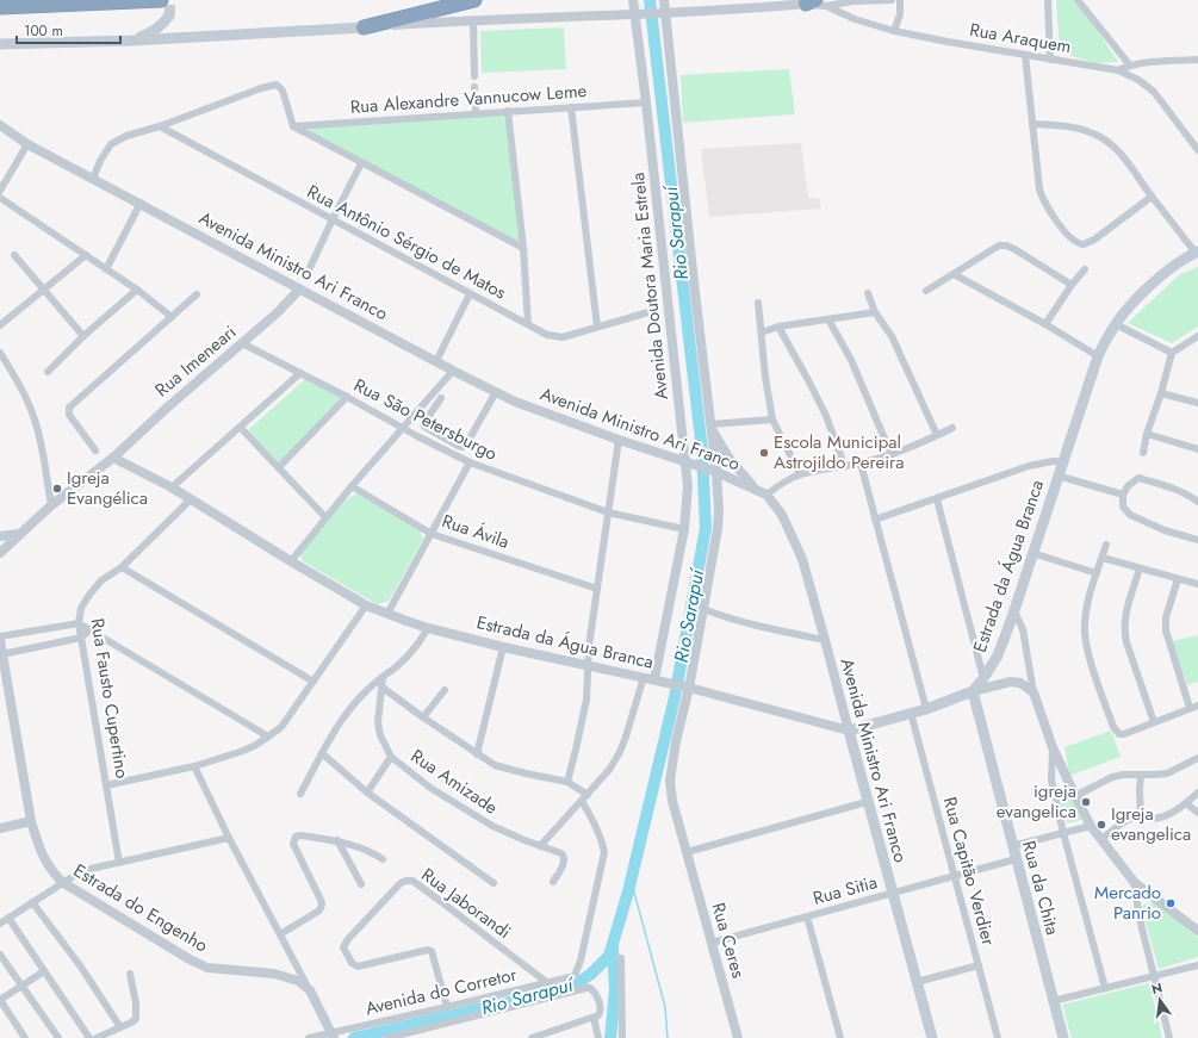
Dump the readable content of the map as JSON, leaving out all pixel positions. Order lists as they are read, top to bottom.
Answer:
{
  "streets": {
    "main road": ["Avenida Ministro Ari Franco", "Estrada da Água Branca", "Rua da Chita"],
    "street": [
      "Rua Araquem",
      "Rua Alexandre Vannucow Leme",
      "Rua Antônio Sérgio de Matos",
      "Avenida Doutora Maria Estrela",
      "Rua Imeneari",
      "Rua São Petersburgo",
      "Rua Ávila",
      "Rua Fausto Cupertino",
      "Rua Amizade",
      "Rua Capitão Verdier",
      "Rua Sitia",
      "Rua Jaborandi",
      "Estrada do Engenho",
      "Rua Ceres",
      "Avenida do Corretor"
    ]
  },
  "crossings": [
    ["Rua Alexandre Vannucow Leme", "Avenida Doutora Maria Estrela"],
    ["Avenida Ministro Ari Franco", "Avenida Doutora Maria Estrela"],
    ["Avenida Ministro Ari Franco", "Rua Imeneari"],
    ["Avenida Ministro Ari Franco", "Estrada da Água Branca"],
    ["Avenida Ministro Ari Franco", "Rua Sitia"],
    ["Avenida Doutora Maria Estrela", "Rua São Petersburgo"],
    ["Avenida Doutora Maria Estrela", "Estrada da Água Branca"],
    ["Rua Imeneari", "Rua São Petersburgo"],
    ["Rua Imeneari", "Estrada da Água Branca"],
    ["Estrada da Água Branca", "Rua Fausto Cupertino"],
    ["Estrada da Água Branca", "Rua Capitão Verdier"],
    ["Estrada da Água Branca", "Rua da Chita"],
    ["Estrada da Água Branca", "Rua Ceres"],
    ["Rua Capitão Verdier", "Rua Sitia"],
    ["Rua da Chita", "Rua Sitia"],
    ["Rua Sitia", "Rua Ceres"],
    ["Rua Jaborandi", "Avenida do Corretor"]
  ],
  "water": ["Rio Sarapuí"],
  "places": [
    "Escola Municipal Astrojildo Pereira",
    "Igreja Evangélica",
    "igreja evangelica",
    "Igreja evangelica",
    "Mercado Panrio"
  ],
  "scale_bar": "100 m",
  "north": "top"
}
